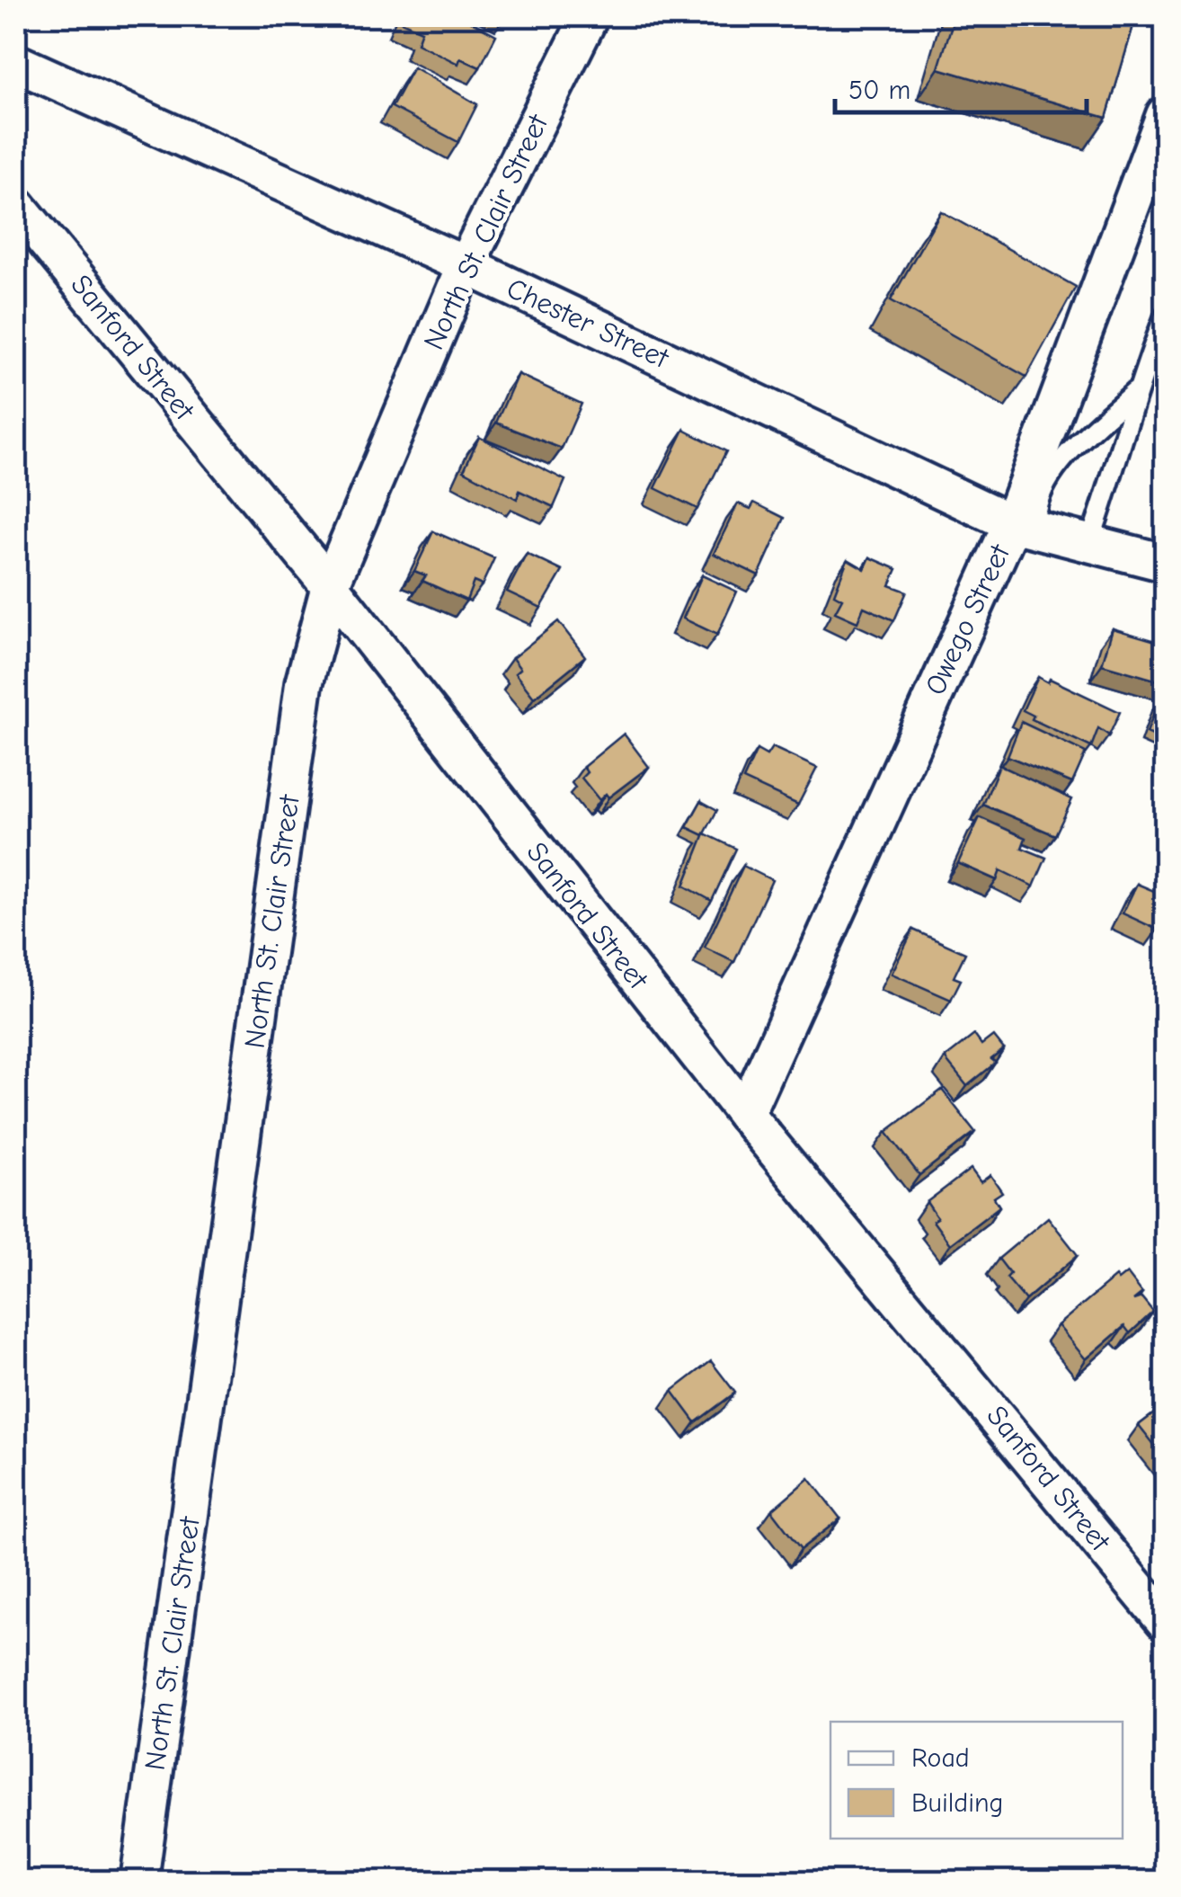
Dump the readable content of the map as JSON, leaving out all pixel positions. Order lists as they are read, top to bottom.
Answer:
{
  "streets": {
    "street": [
      "North St. Clair Street",
      "Chester Street",
      "Sanford Street",
      "Owego Street"
    ]
  },
  "crossings": [
    ["North St. Clair Street", "Chester Street"],
    ["North St. Clair Street", "Sanford Street"],
    ["Chester Street", "Owego Street"],
    ["Sanford Street", "Owego Street"]
  ],
  "legend": ["Road", "Building"],
  "scale_bar": "50 m"
}
